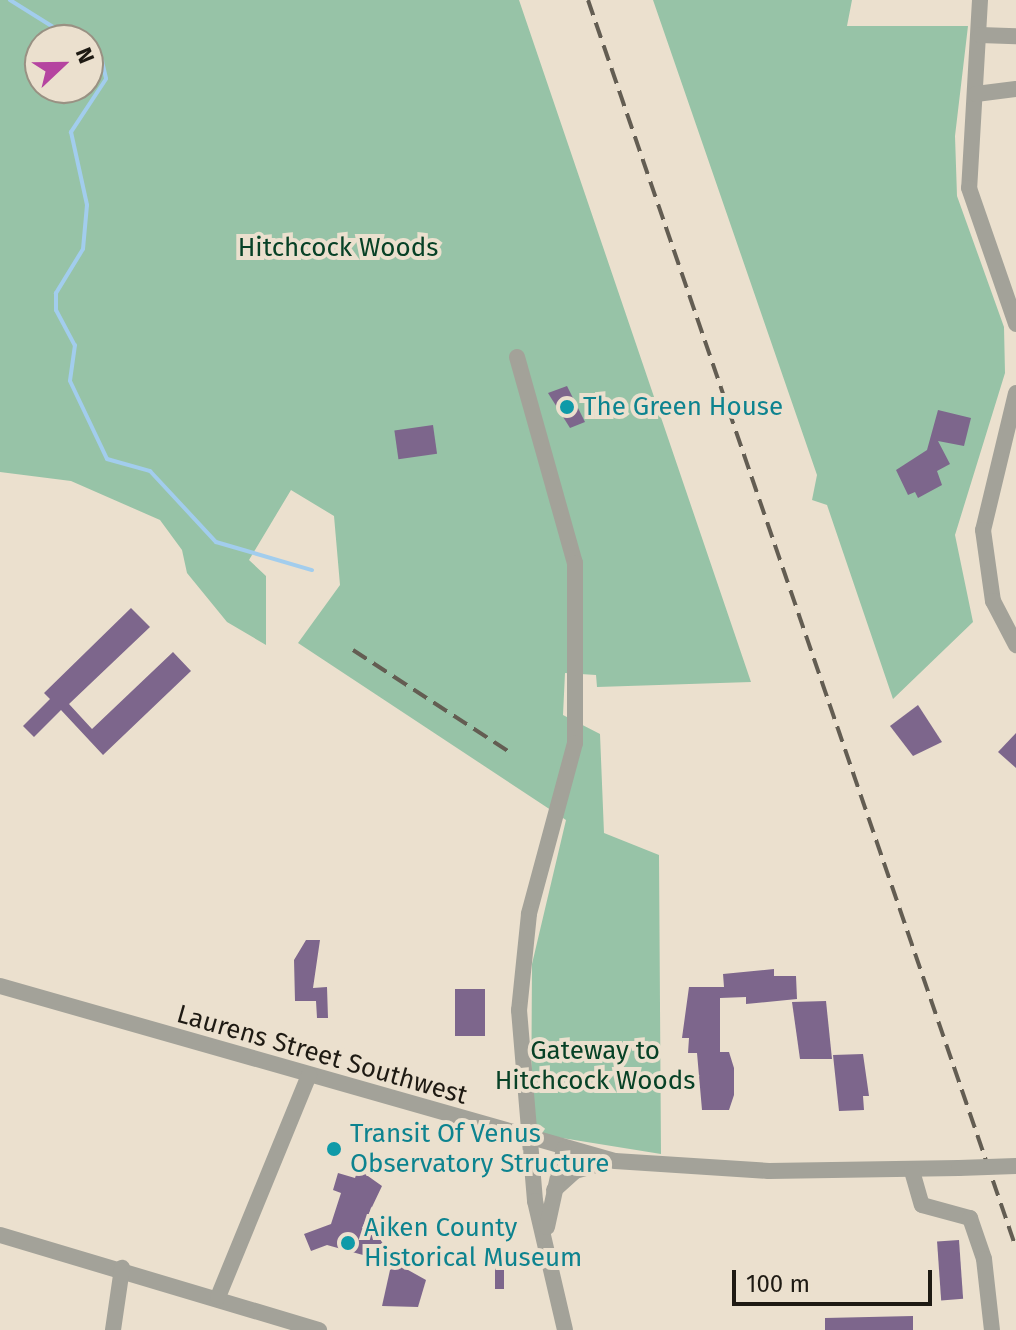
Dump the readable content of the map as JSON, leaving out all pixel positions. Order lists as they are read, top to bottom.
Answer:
{
  "streets": {
    "street": ["Laurens Street Southwest"]
  },
  "parks": ["Hitchcock Woods", "Gateway to Hitchcock Woods"],
  "places": ["The Green House", "Transit Of Venus Observatory Structure", "Aiken County Historical Museum"],
  "scale_bar": "100 m",
  "north": "right"
}
